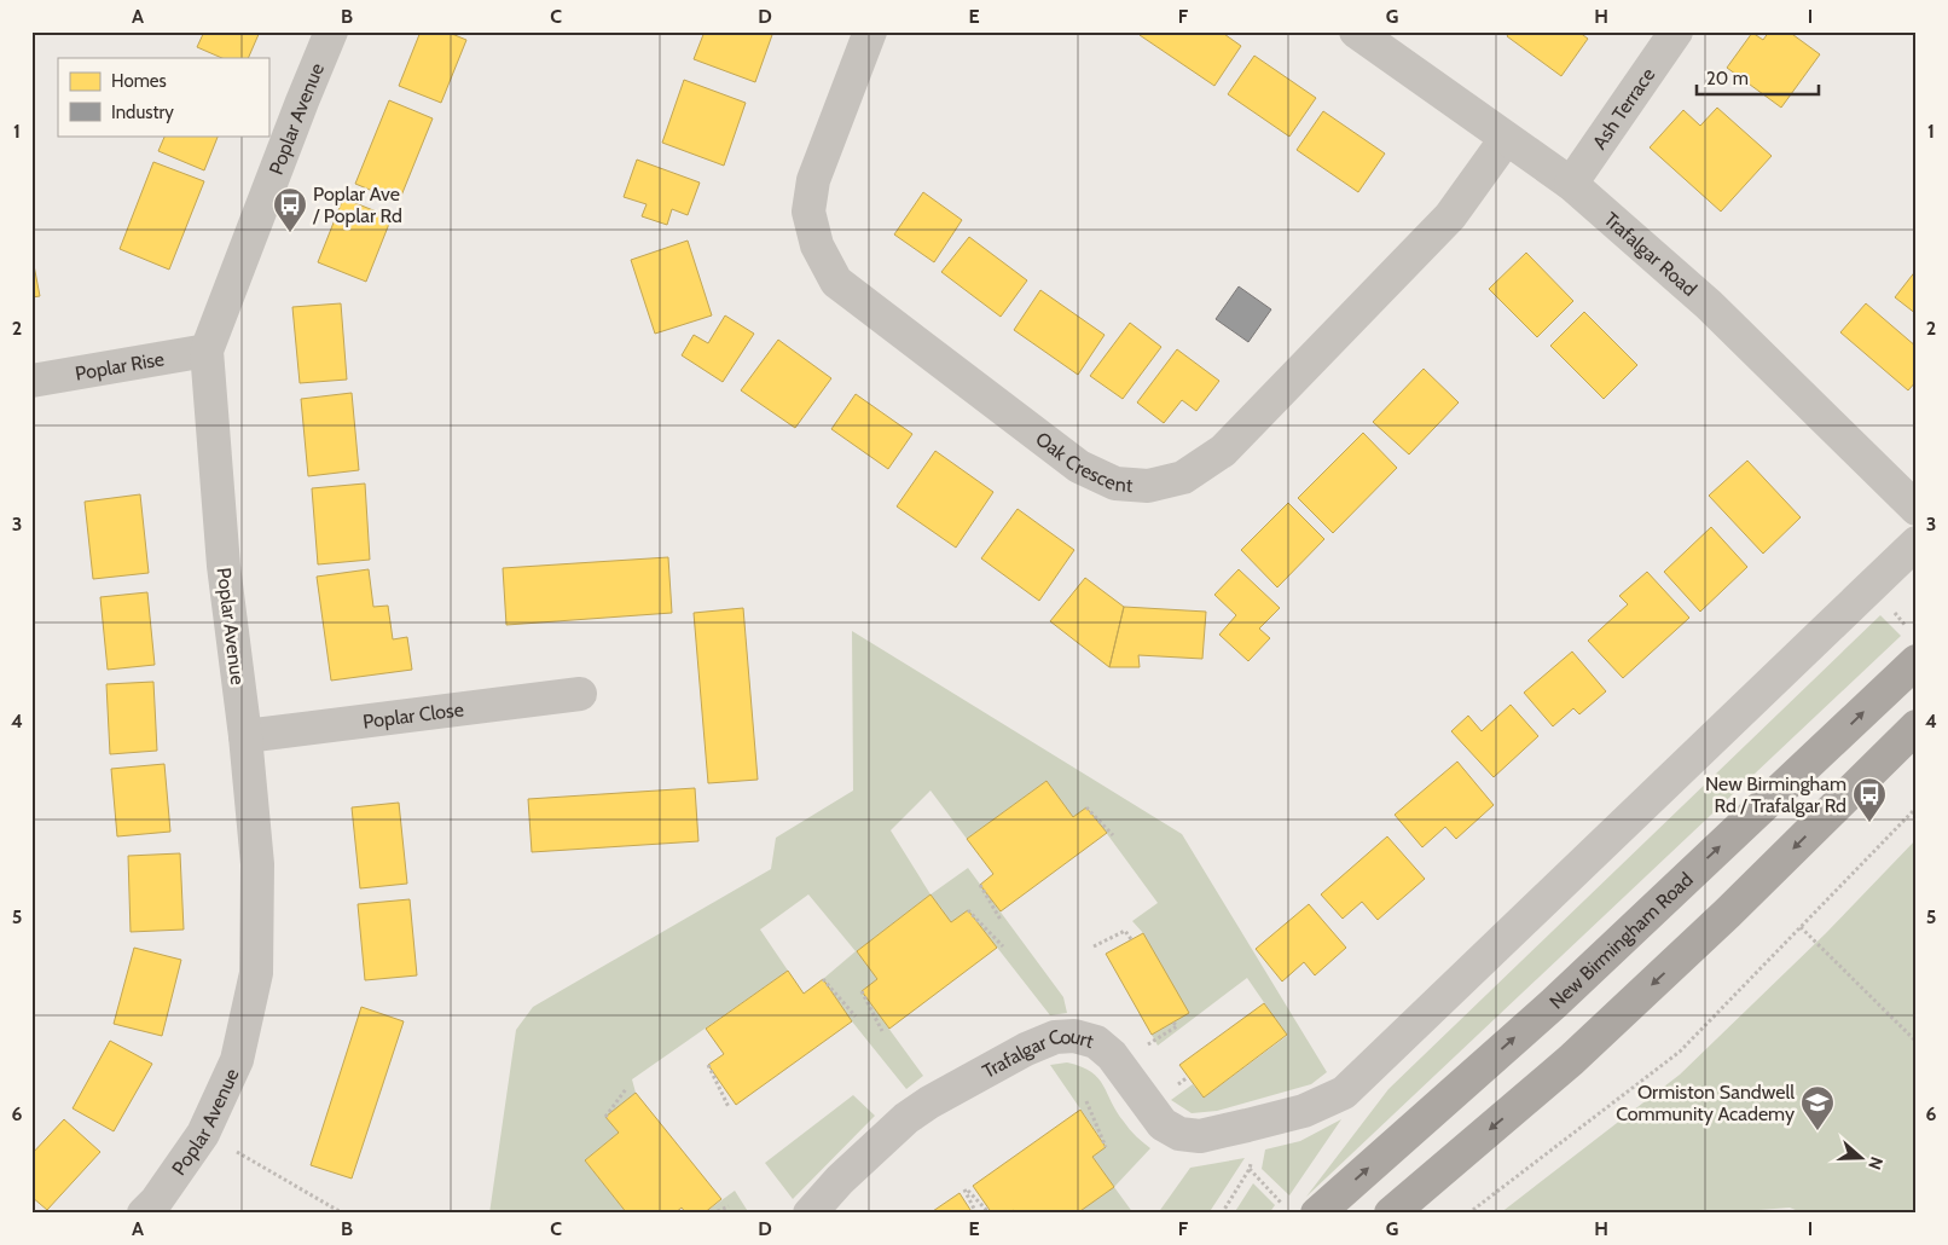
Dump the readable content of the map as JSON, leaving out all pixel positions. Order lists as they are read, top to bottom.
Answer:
{
  "streets": {
    "highway": ["New Birmingham Road"],
    "street": [
      "Ash Terrace",
      "Poplar Avenue",
      "Trafalgar Road",
      "Poplar Rise",
      "Oak Crescent",
      "Poplar Close",
      "Trafalgar Court"
    ]
  },
  "crossings": [
    ["Ash Terrace", "Trafalgar Road"],
    ["Poplar Avenue", "Poplar Rise"],
    ["Poplar Avenue", "Poplar Close"],
    ["Trafalgar Road", "Oak Crescent"]
  ],
  "places": {
    "bus stop": ["Poplar Ave / Poplar Rd", "New Birmingham Rd / Trafalgar Rd"],
    "school or university": ["Ormiston Sandwell Community Academy"]
  },
  "legend": ["Homes", "Industry"],
  "scale_bar": "20 m",
  "north": "right",
  "grid": {
    "columns": [
      "A",
      "B",
      "C",
      "D",
      "E",
      "F",
      "G",
      "H",
      "I"
    ],
    "rows": [
      "1",
      "2",
      "3",
      "4",
      "5",
      "6"
    ]
  }
}
